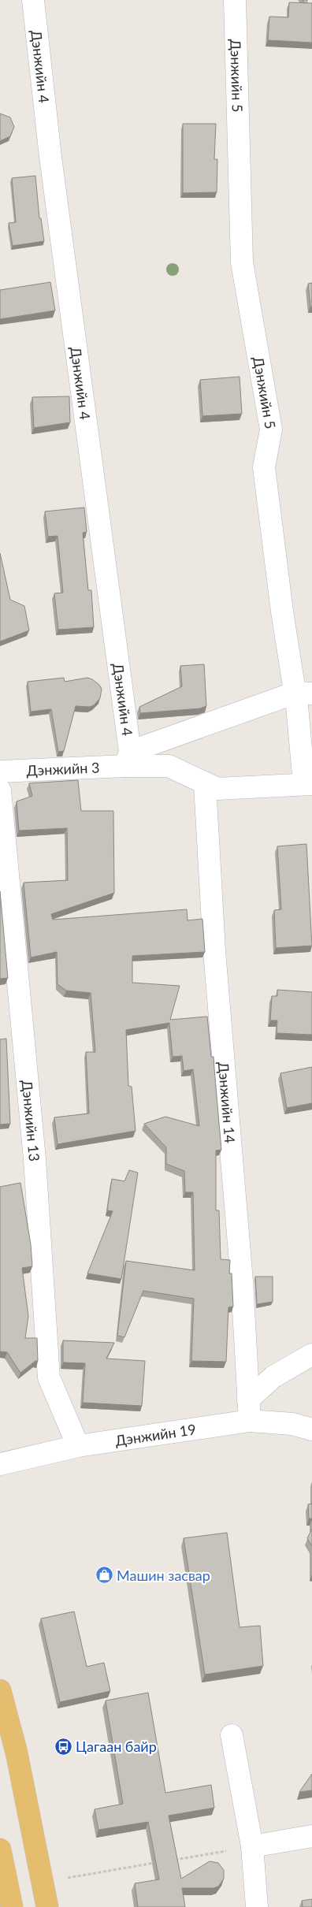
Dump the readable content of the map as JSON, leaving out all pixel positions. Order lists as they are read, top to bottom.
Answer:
{
  "streets": {
    "street": [
      "Дэнжийн 4",
      "Дэнжийн 5",
      "Дэнжийн 3",
      "Дэнжийн 14",
      "Дэнжийн 13",
      "Дэнжийн 19"
    ]
  },
  "crossings": [
    ["Дэнжийн 4", "Дэнжийн 3"],
    ["Дэнжийн 14", "Дэнжийн 19"],
    ["Дэнжийн 13", "Дэнжийн 19"]
  ],
  "places": {
    "shop": ["Машин засвар"],
    "bus stop": ["Цагаан байр"]
  }
}
